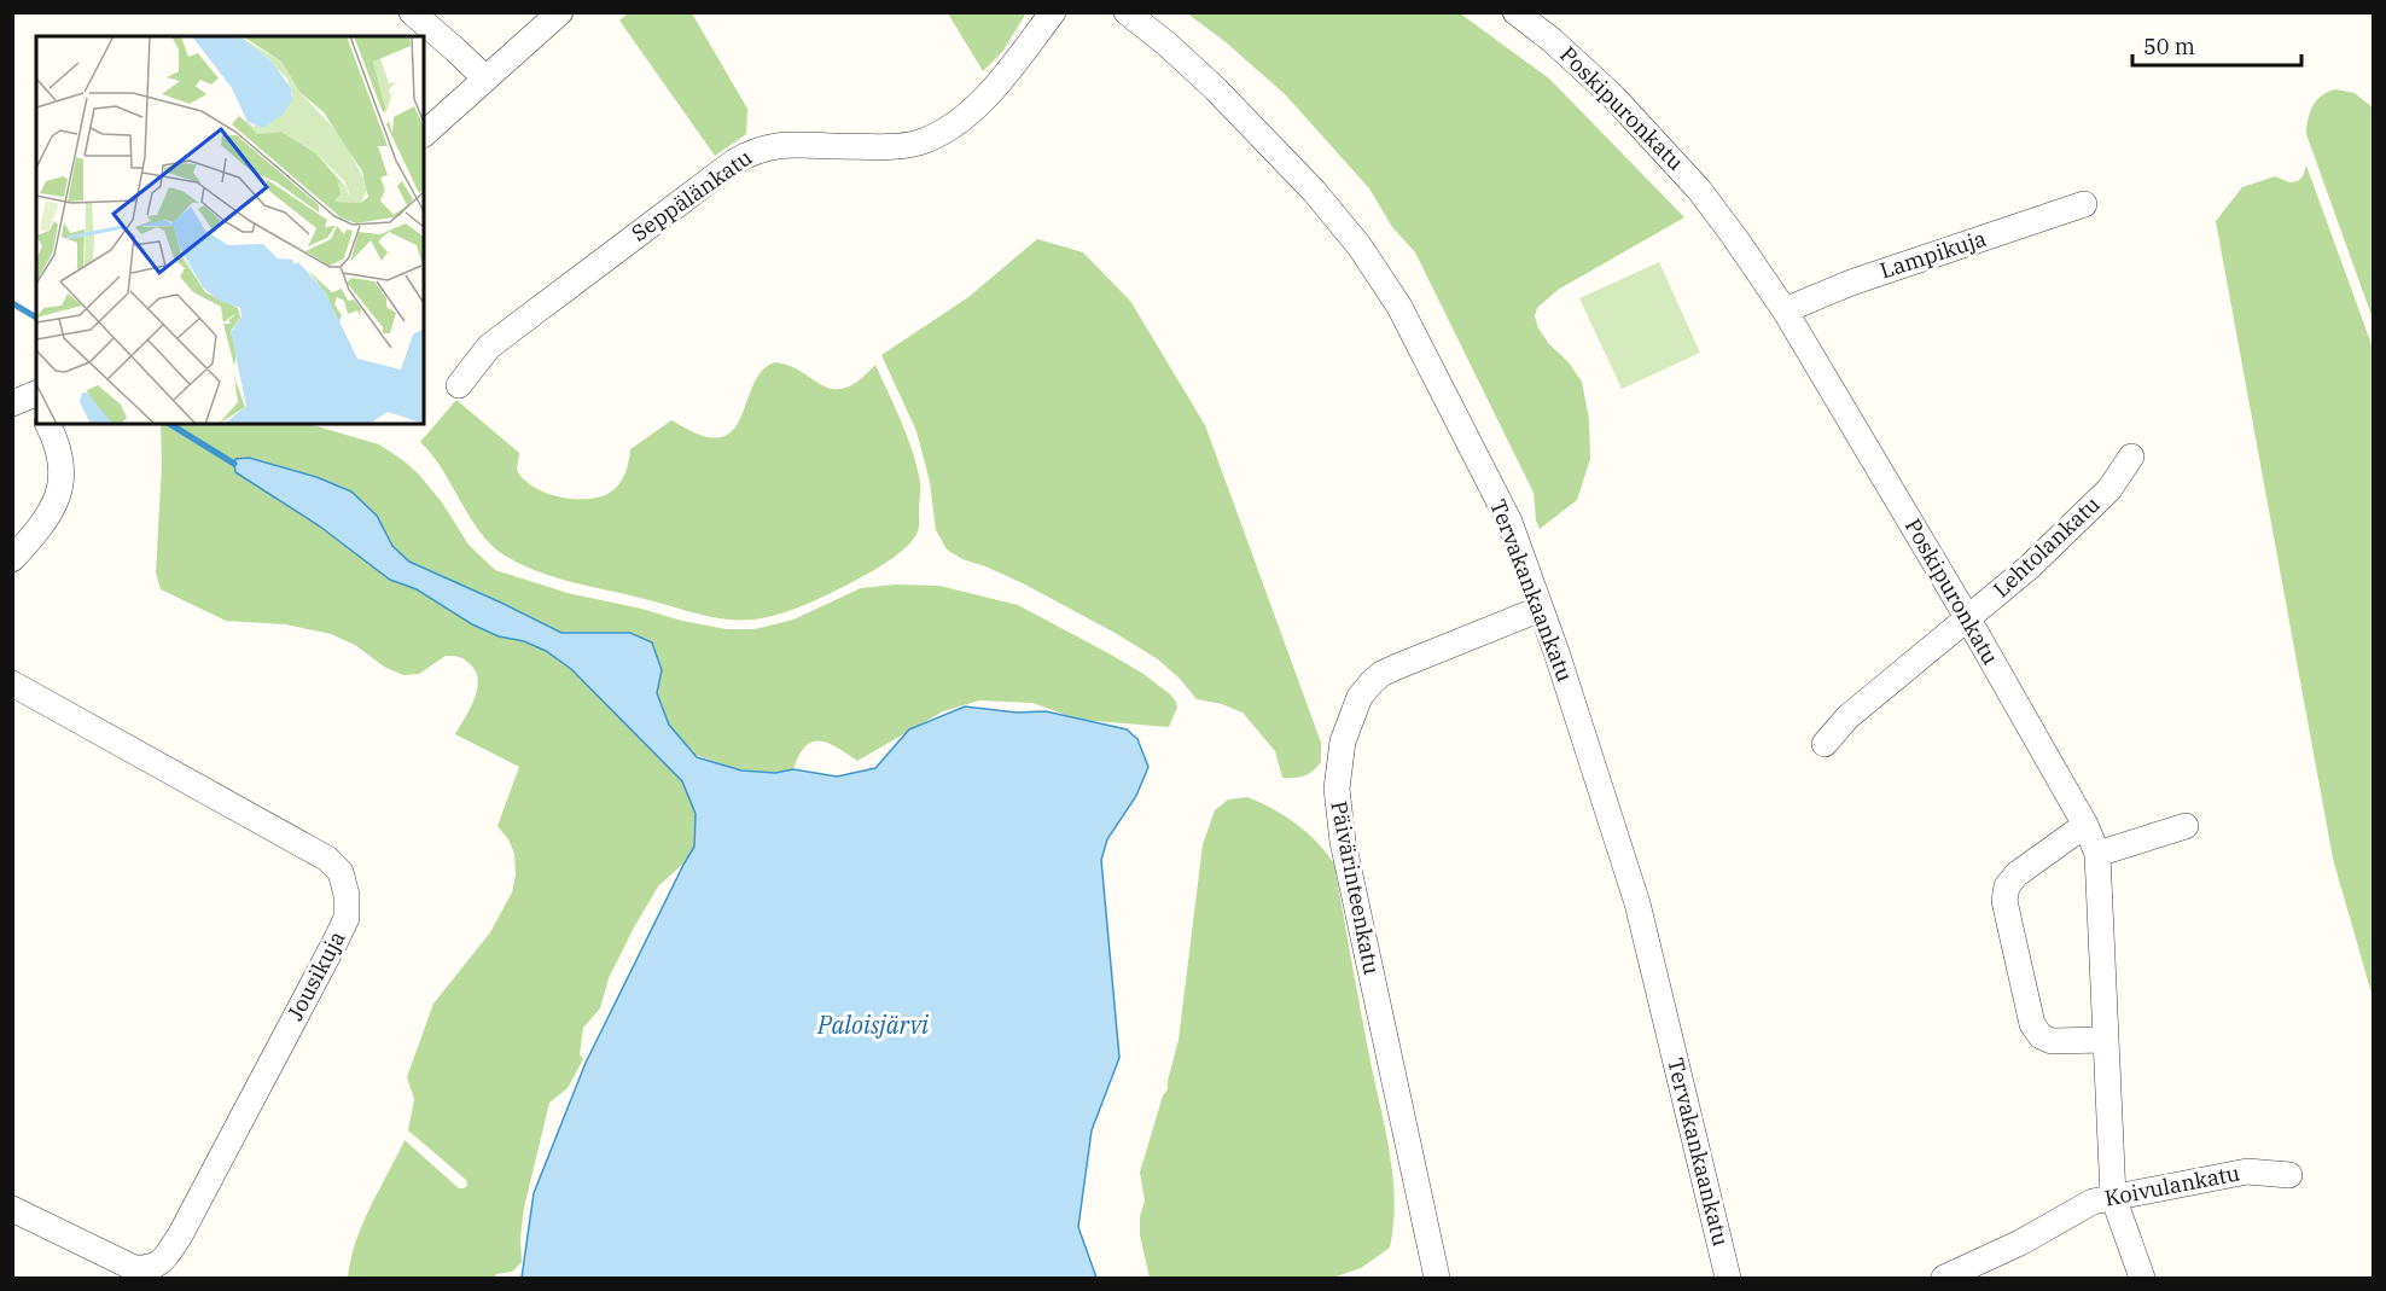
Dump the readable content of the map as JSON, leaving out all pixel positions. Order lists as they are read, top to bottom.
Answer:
{
  "streets": {
    "street": [
      "Poskipuronkatu",
      "Seppälänkatu",
      "Lampikuja",
      "Lehtolankatu",
      "Tervakankaankatu",
      "Päivärinteenkatu",
      "Jousikuja",
      "Koivulankatu"
    ]
  },
  "crossings": [
    ["Poskipuronkatu", "Lampikuja"],
    ["Poskipuronkatu", "Lehtolankatu"],
    ["Poskipuronkatu", "Koivulankatu"],
    ["Tervakankaankatu", "Päivärinteenkatu"]
  ],
  "water": ["Paloisjärvi"],
  "scale_bar": "50 m"
}
